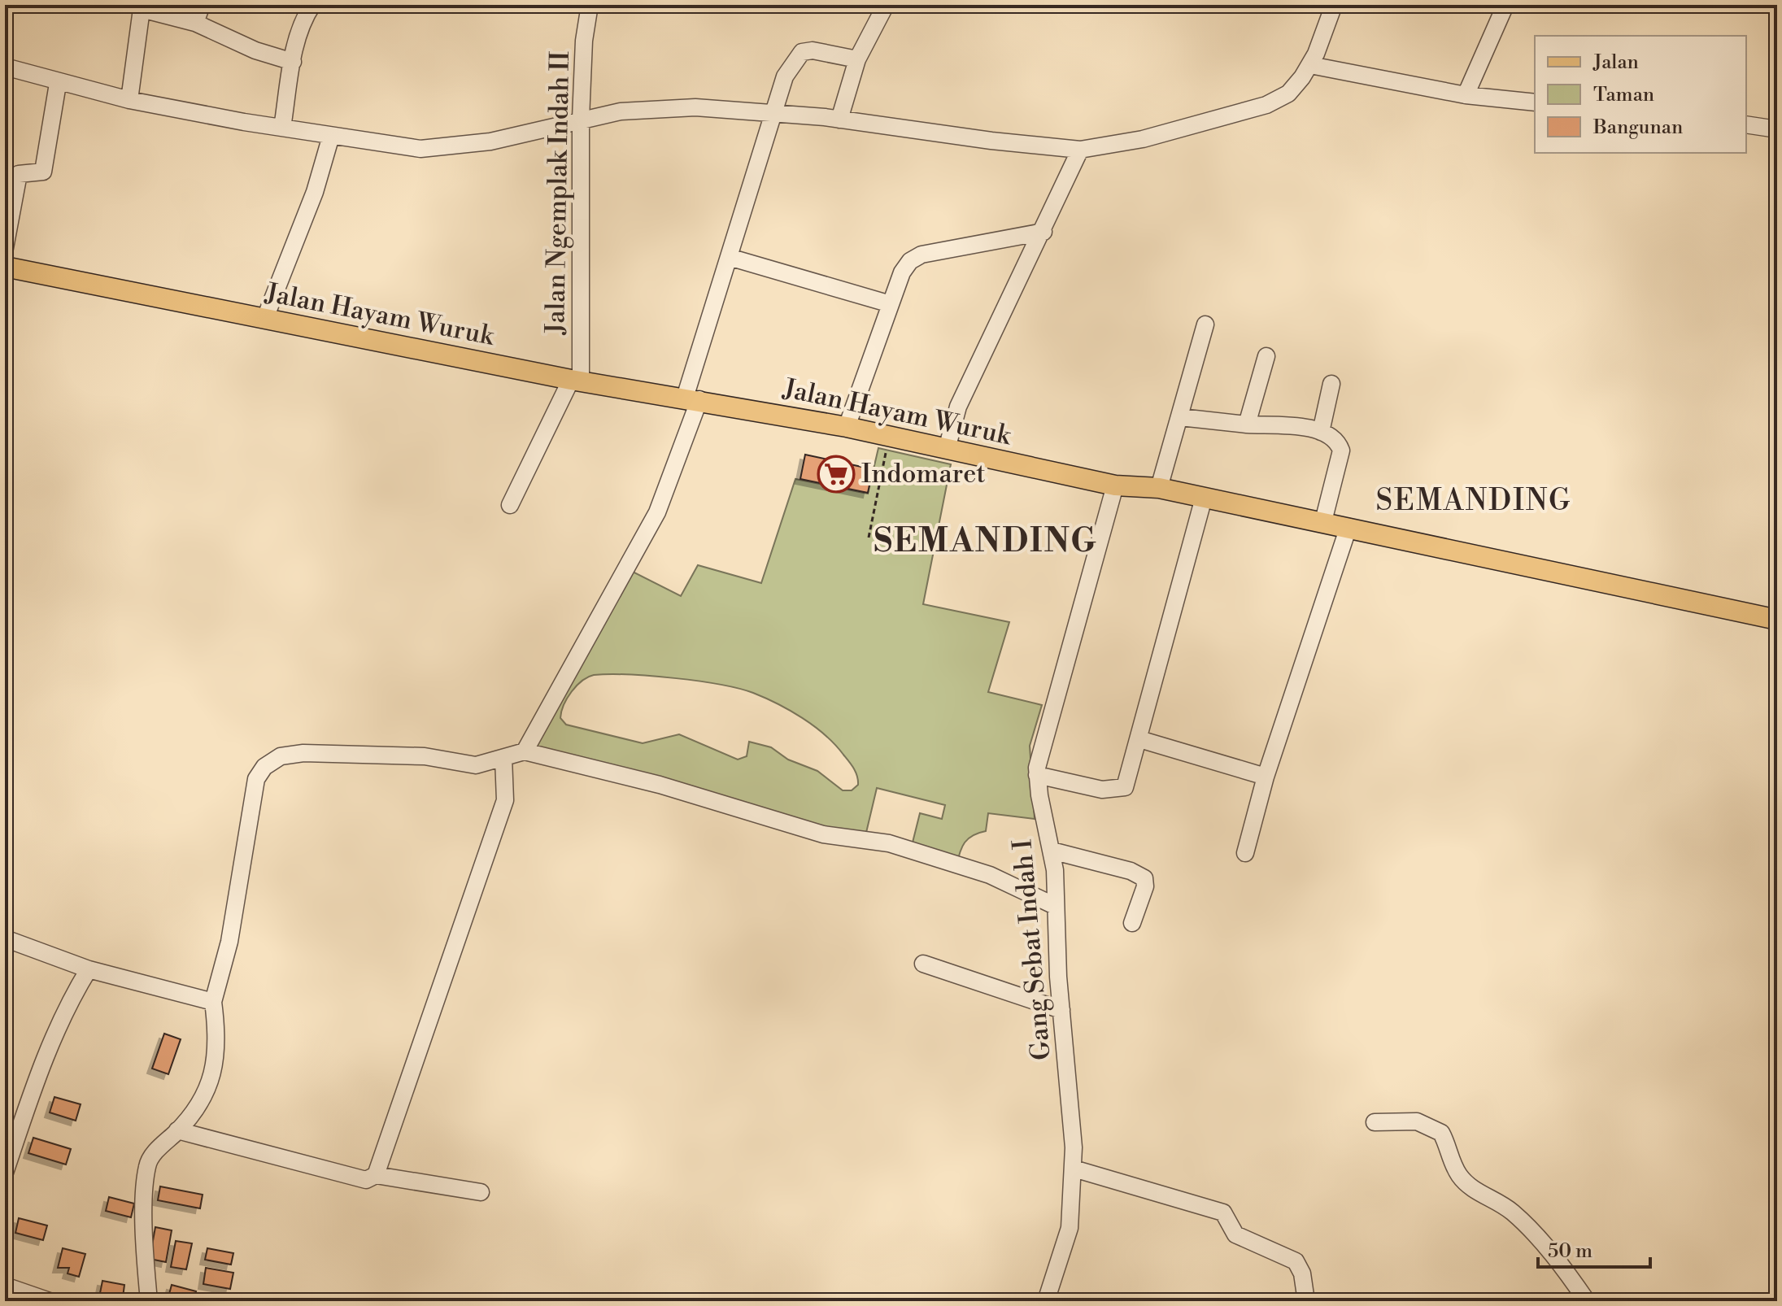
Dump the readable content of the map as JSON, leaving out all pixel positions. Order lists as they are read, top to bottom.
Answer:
{
  "streets": {
    "main road": ["Jalan Hayam Wuruk"],
    "street": ["Jalan Ngemplak Indah II", "Gang Sebat Indah I"]
  },
  "crossings": [
    ["Jalan Ngemplak Indah II", "Jalan Hayam Wuruk"],
    ["Jalan Hayam Wuruk", "Gang Sebat Indah I"]
  ],
  "districts": ["SEMANDING", "SEMANDING"],
  "places": {
    "supermarket": ["Indomaret"]
  },
  "legend": ["Jalan", "Taman", "Bangunan"],
  "scale_bar": "50 m"
}
